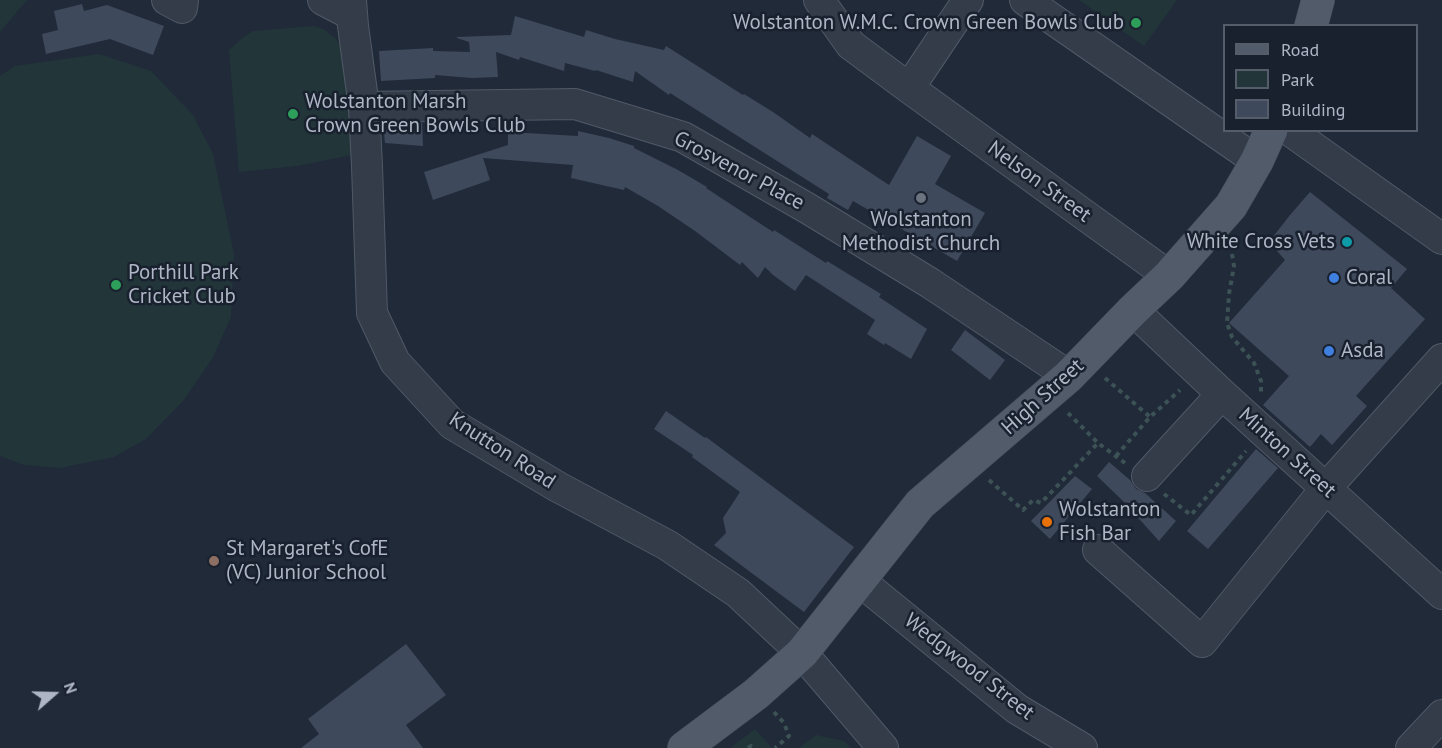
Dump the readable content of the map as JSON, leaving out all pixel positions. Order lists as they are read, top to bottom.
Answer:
{
  "streets": {
    "main road": ["High Street"],
    "street": [
      "Grosvenor Place",
      "Nelson Street",
      "Knutton Road",
      "Minton Street",
      "Wedgwood Street"
    ]
  },
  "crossings": [
    ["Grosvenor Place", "High Street"],
    ["Grosvenor Place", "Knutton Road"],
    ["Nelson Street", "High Street"],
    ["High Street", "Knutton Road"],
    ["High Street", "Minton Street"],
    ["High Street", "Wedgwood Street"]
  ],
  "places": [
    "Wolstanton W.M.C. Crown Green Bowls Club",
    "Wolstanton Marsh Crown Green Bowls Club",
    "Wolstanton Methodist Church",
    "White Cross Vets",
    "Coral",
    "Porthill Park Cricket Club",
    "Asda",
    "Wolstanton Fish Bar",
    "St Margaret's CofE (VC) Junior School"
  ],
  "legend": ["Road", "Park", "Building"],
  "north": "right"
}
